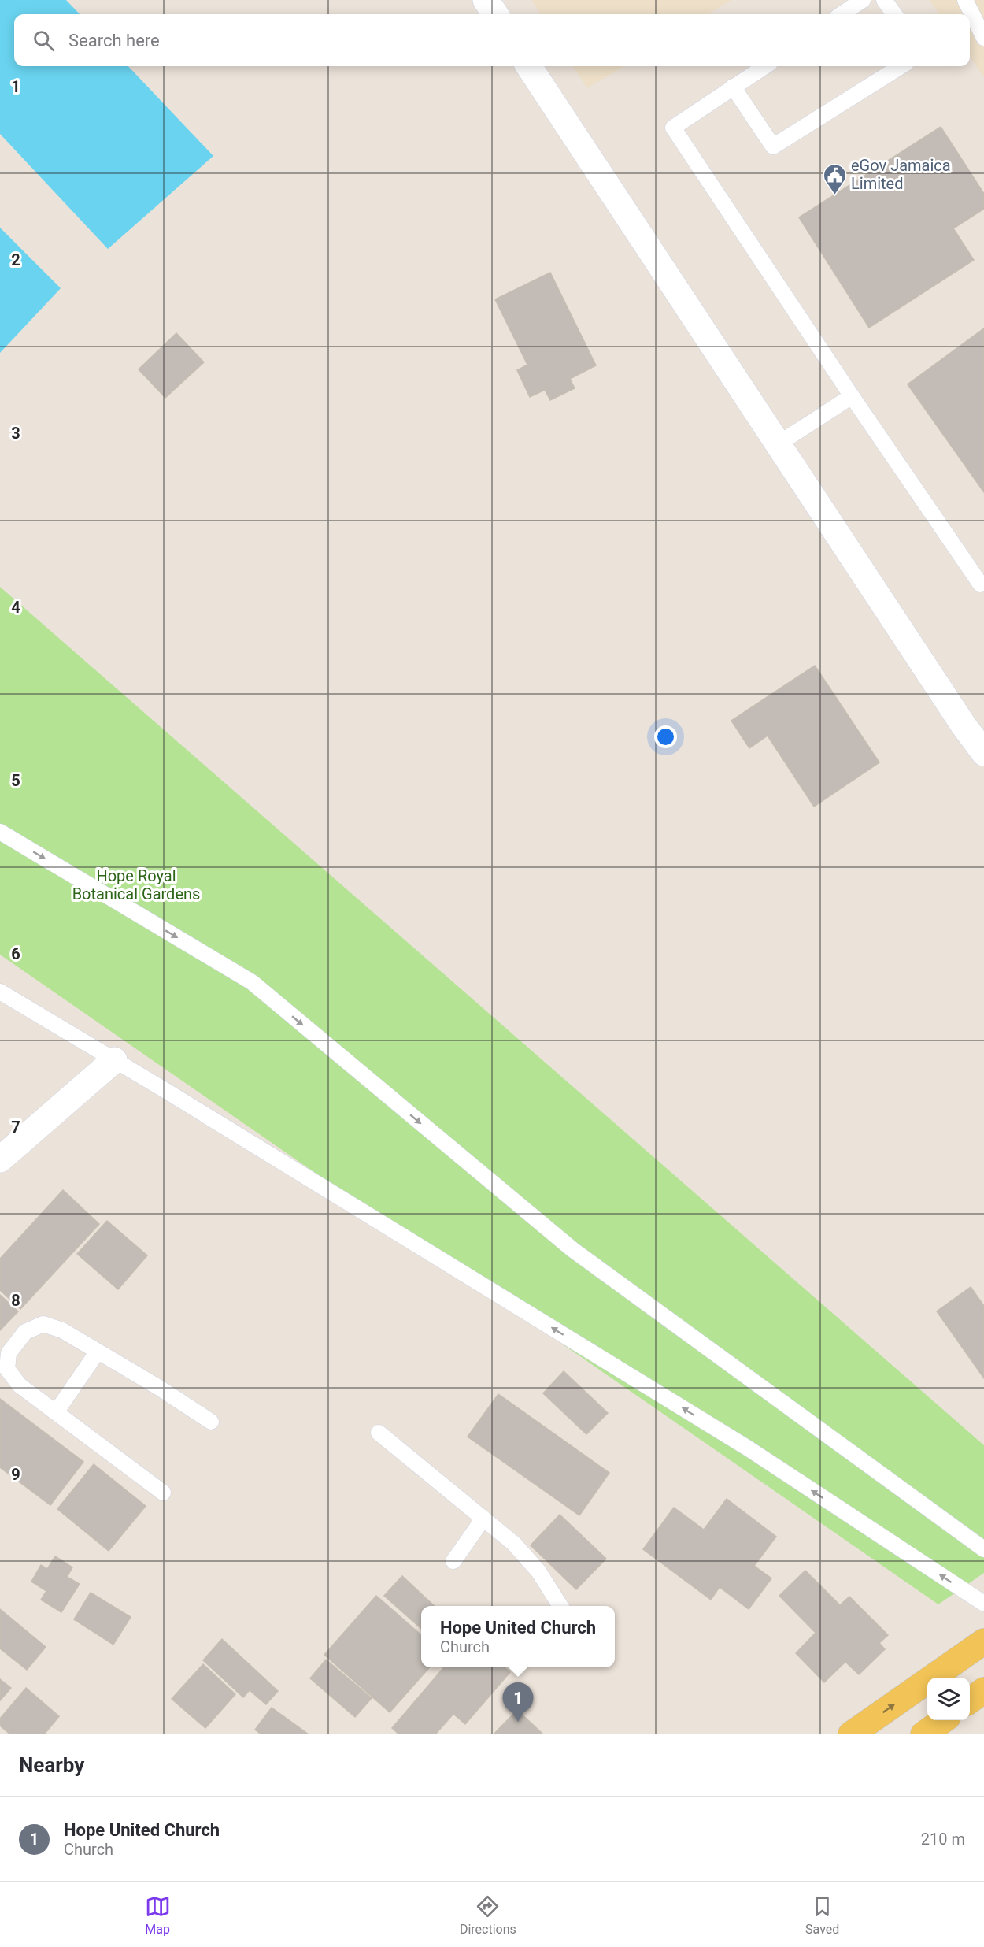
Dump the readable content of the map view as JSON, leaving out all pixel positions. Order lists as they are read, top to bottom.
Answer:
{
  "parks": ["Hope Royal Botanical Gardens"],
  "places": {
    "public building": ["eGov Jamaica Limited"]
  },
  "page": {
    "search": "Search here",
    "popup": ["Hope United Church", "Church"],
    "pins": "1",
    "heading": "Nearby",
    "list": [
      {
        "mark": "1",
        "name": "Hope United Church",
        "note": "Church",
        "value": "210 m"
      }
    ],
    "nav": ["Map", "Directions", "Saved"]
  },
  "grid": {
    "rows": [
      "1",
      "2",
      "3",
      "4",
      "5",
      "6",
      "7",
      "8",
      "9"
    ]
  }
}
